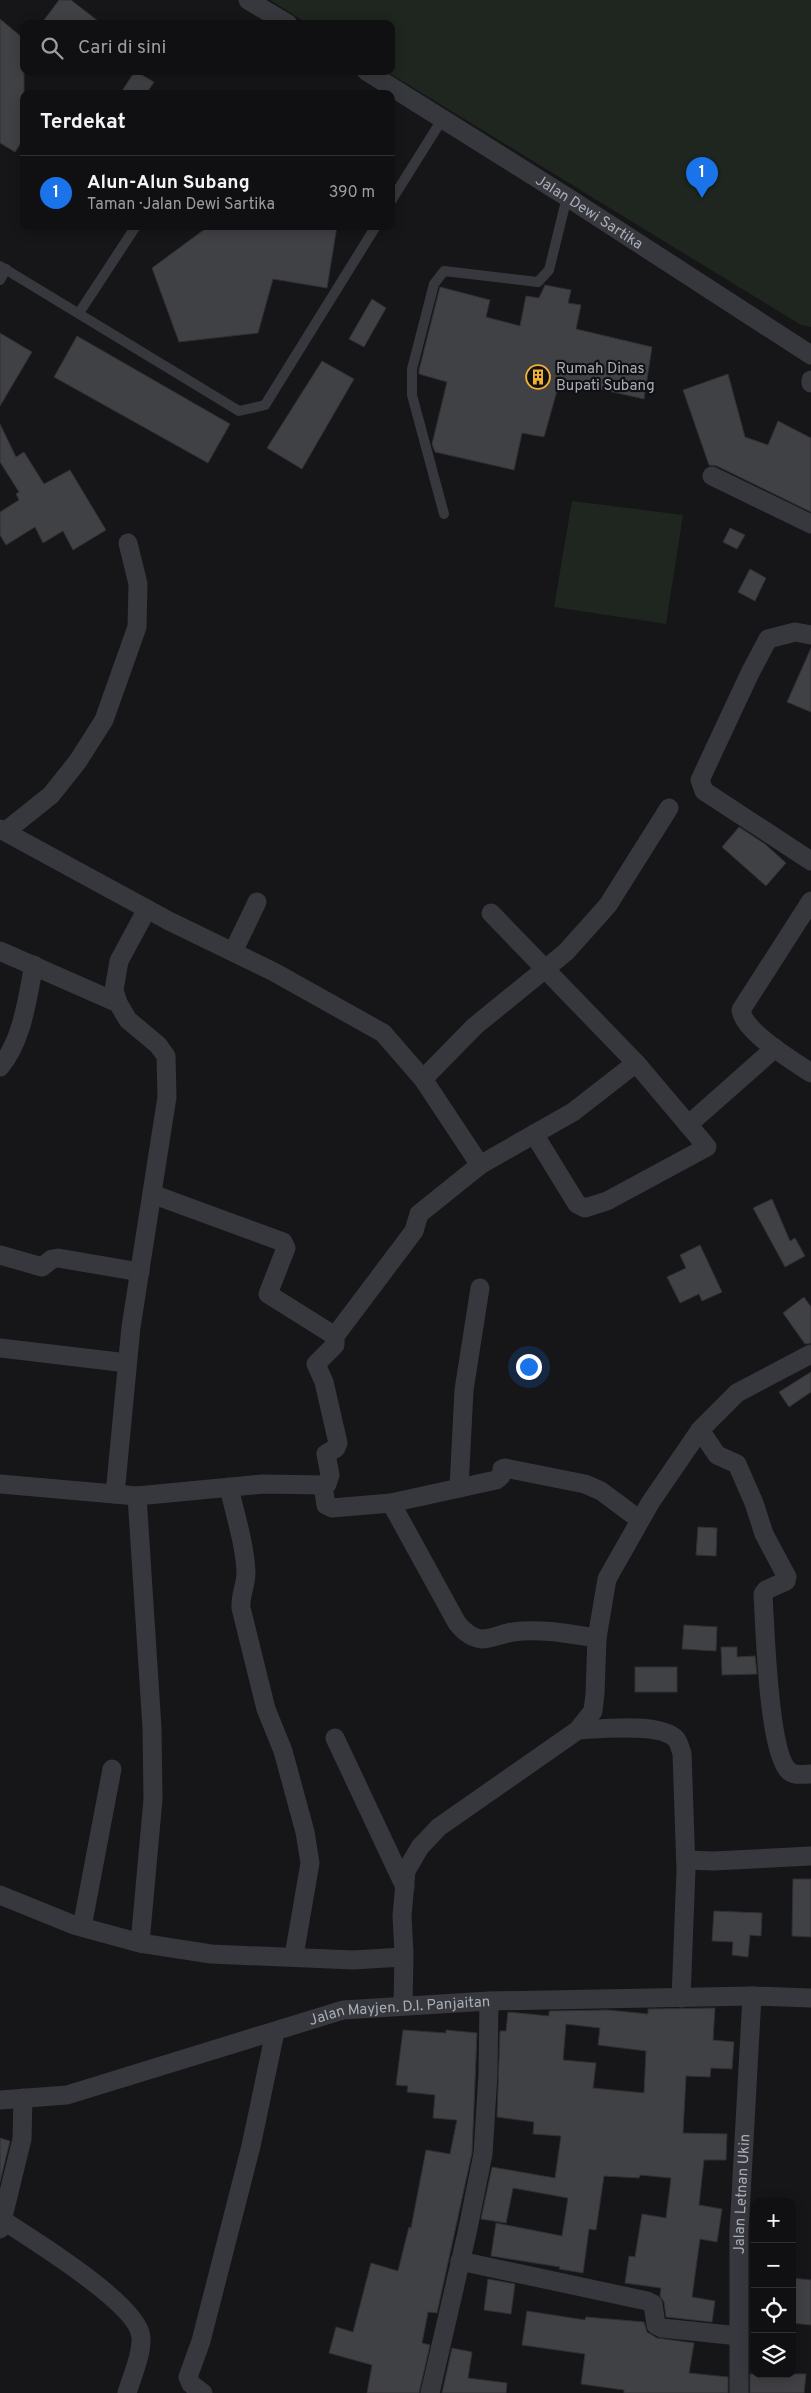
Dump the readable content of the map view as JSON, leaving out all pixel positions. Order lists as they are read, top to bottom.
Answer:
{
  "streets": {
    "street": ["Jalan Dewi Sartika", "Jalan Mayjen. D.I. Panjaitan", "Jalan Letnan Ukin"]
  },
  "crossings": [
    ["Jalan Mayjen. D.I. Panjaitan", "Jalan Letnan Ukin"]
  ],
  "places": {
    "building": ["Rumah Dinas Bupati Subang"]
  },
  "page": {
    "search": "Cari di sini",
    "heading": "Terdekat",
    "list": [
      {
        "mark": "1",
        "name": "Alun-Alun Subang",
        "note": "Taman · Jalan Dewi Sartika",
        "value": "390 m"
      }
    ],
    "pins": "1",
    "map_buttons": ["+", "−"]
  }
}
